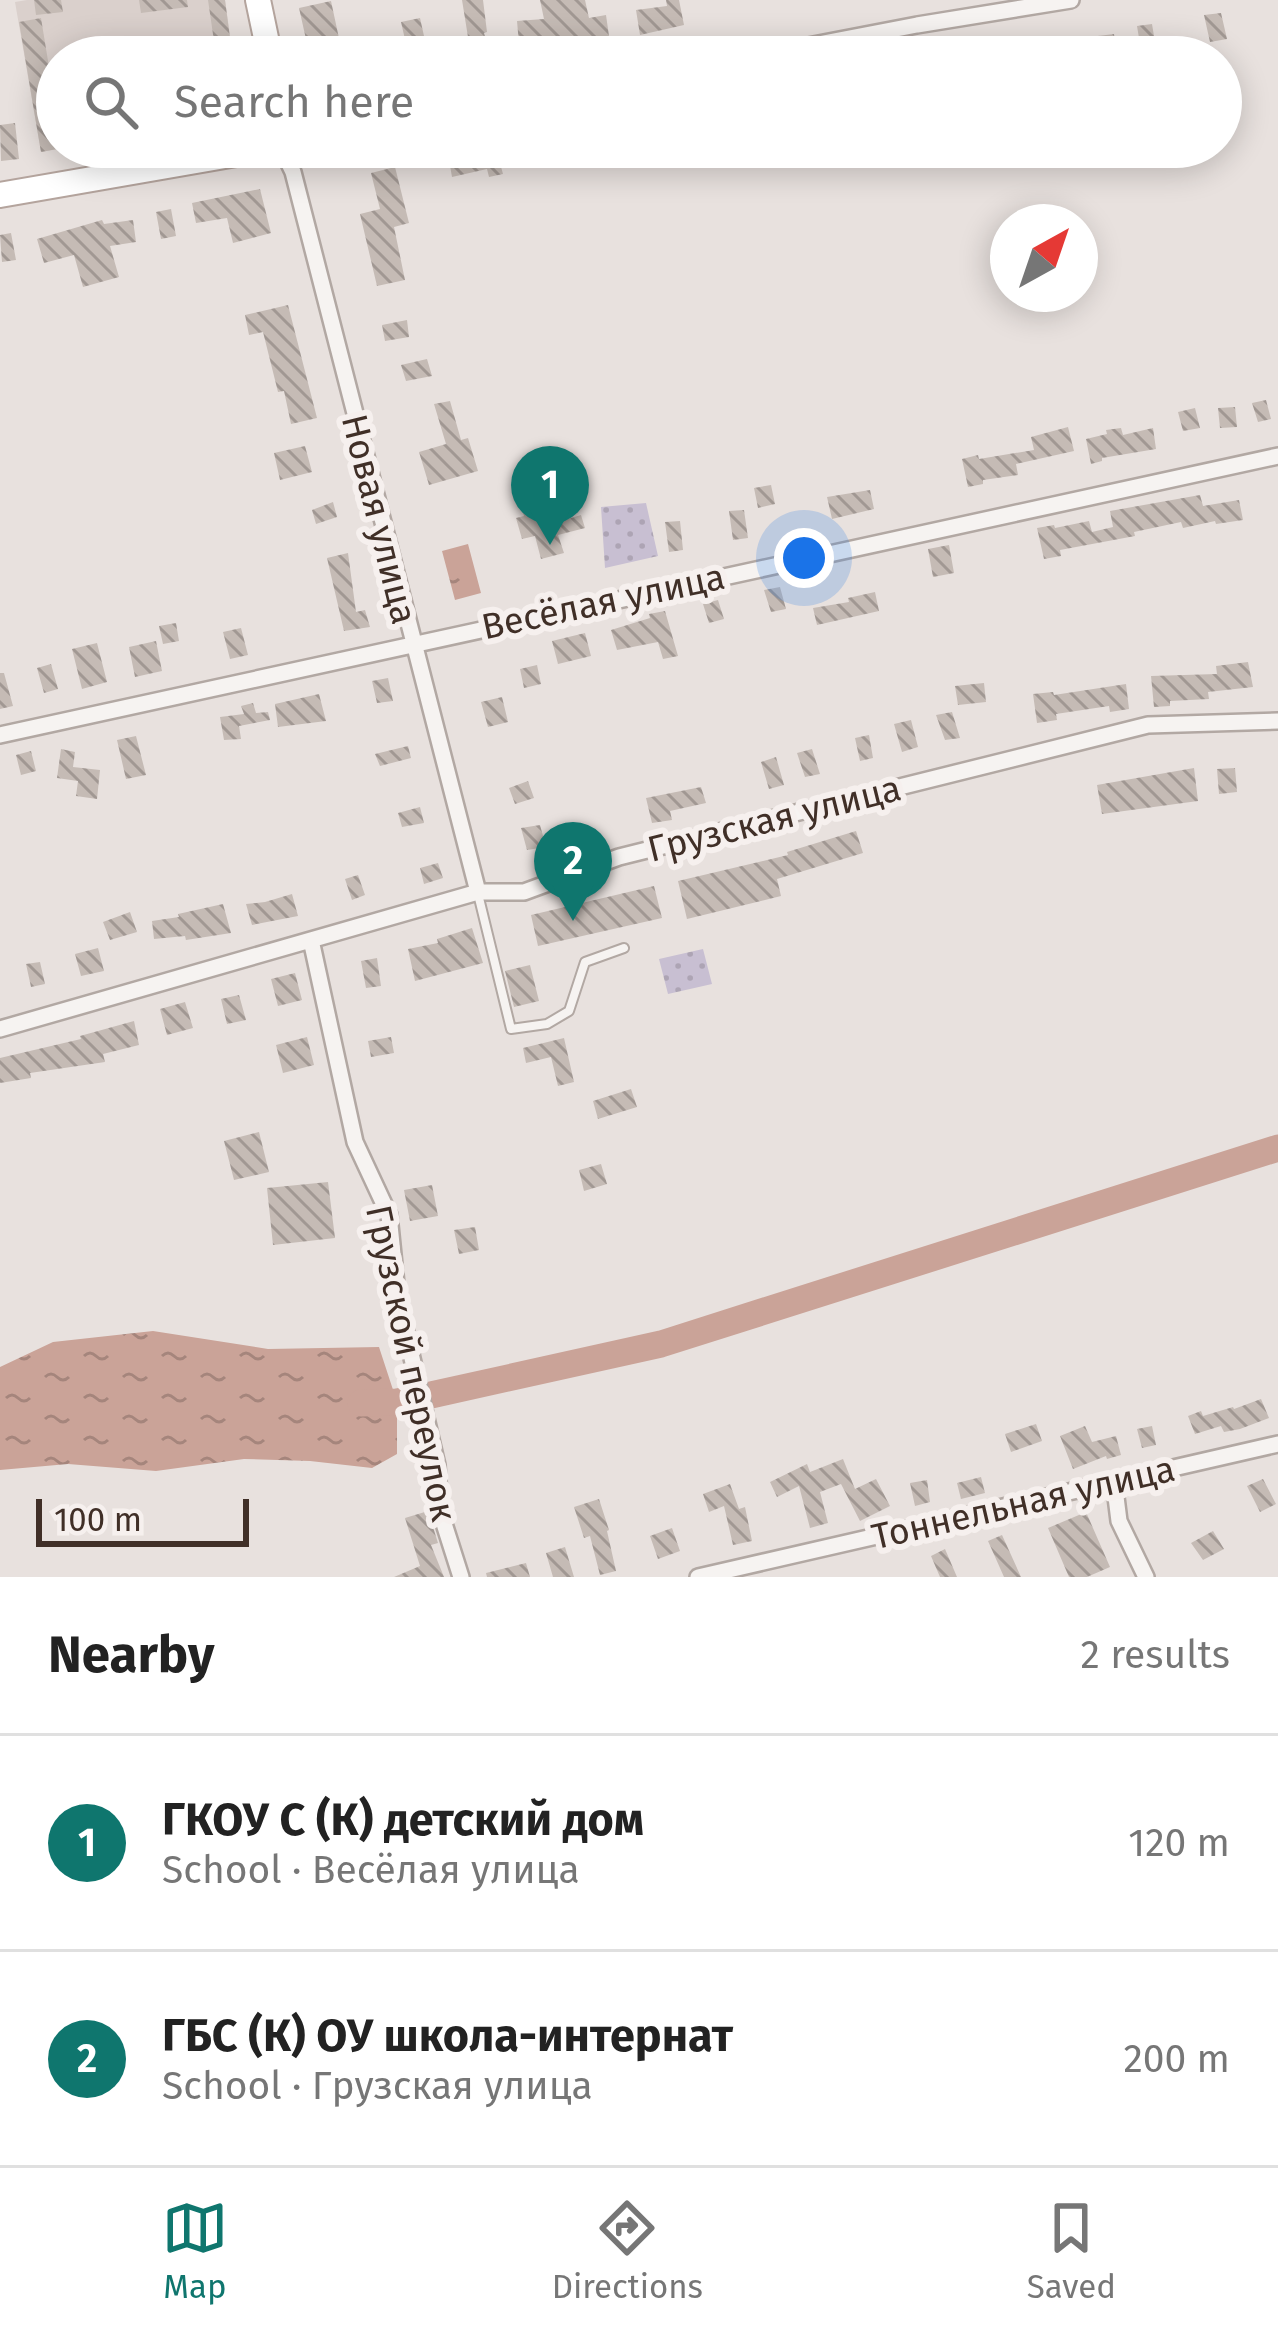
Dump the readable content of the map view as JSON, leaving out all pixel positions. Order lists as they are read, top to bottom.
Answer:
{
  "streets": {
    "street": [
      "Новая улица",
      "Весёлая улица",
      "Грузская улица",
      "Грузской переулок",
      "Тоннельная улица"
    ]
  },
  "crossings": [
    ["Новая улица", "Весёлая улица"],
    ["Новая улица", "Грузская улица"],
    ["Грузская улица", "Грузской переулок"]
  ],
  "scale_bar": "100 m",
  "north": "top right",
  "page": {
    "search": "Search here",
    "pins": ["1", "2"],
    "scale": "100 m",
    "heading": ["Nearby", "2 results"],
    "list": [
      {
        "mark": "1",
        "name": "ГКОУ С (К) детский дом",
        "note": "School · Весёлая улица",
        "value": "120 m"
      },
      {
        "mark": "2",
        "name": "ГБС (К) ОУ школа-интернат",
        "note": "School · Грузская улица",
        "value": "200 m"
      }
    ],
    "nav": ["Map", "Directions", "Saved"]
  }
}
